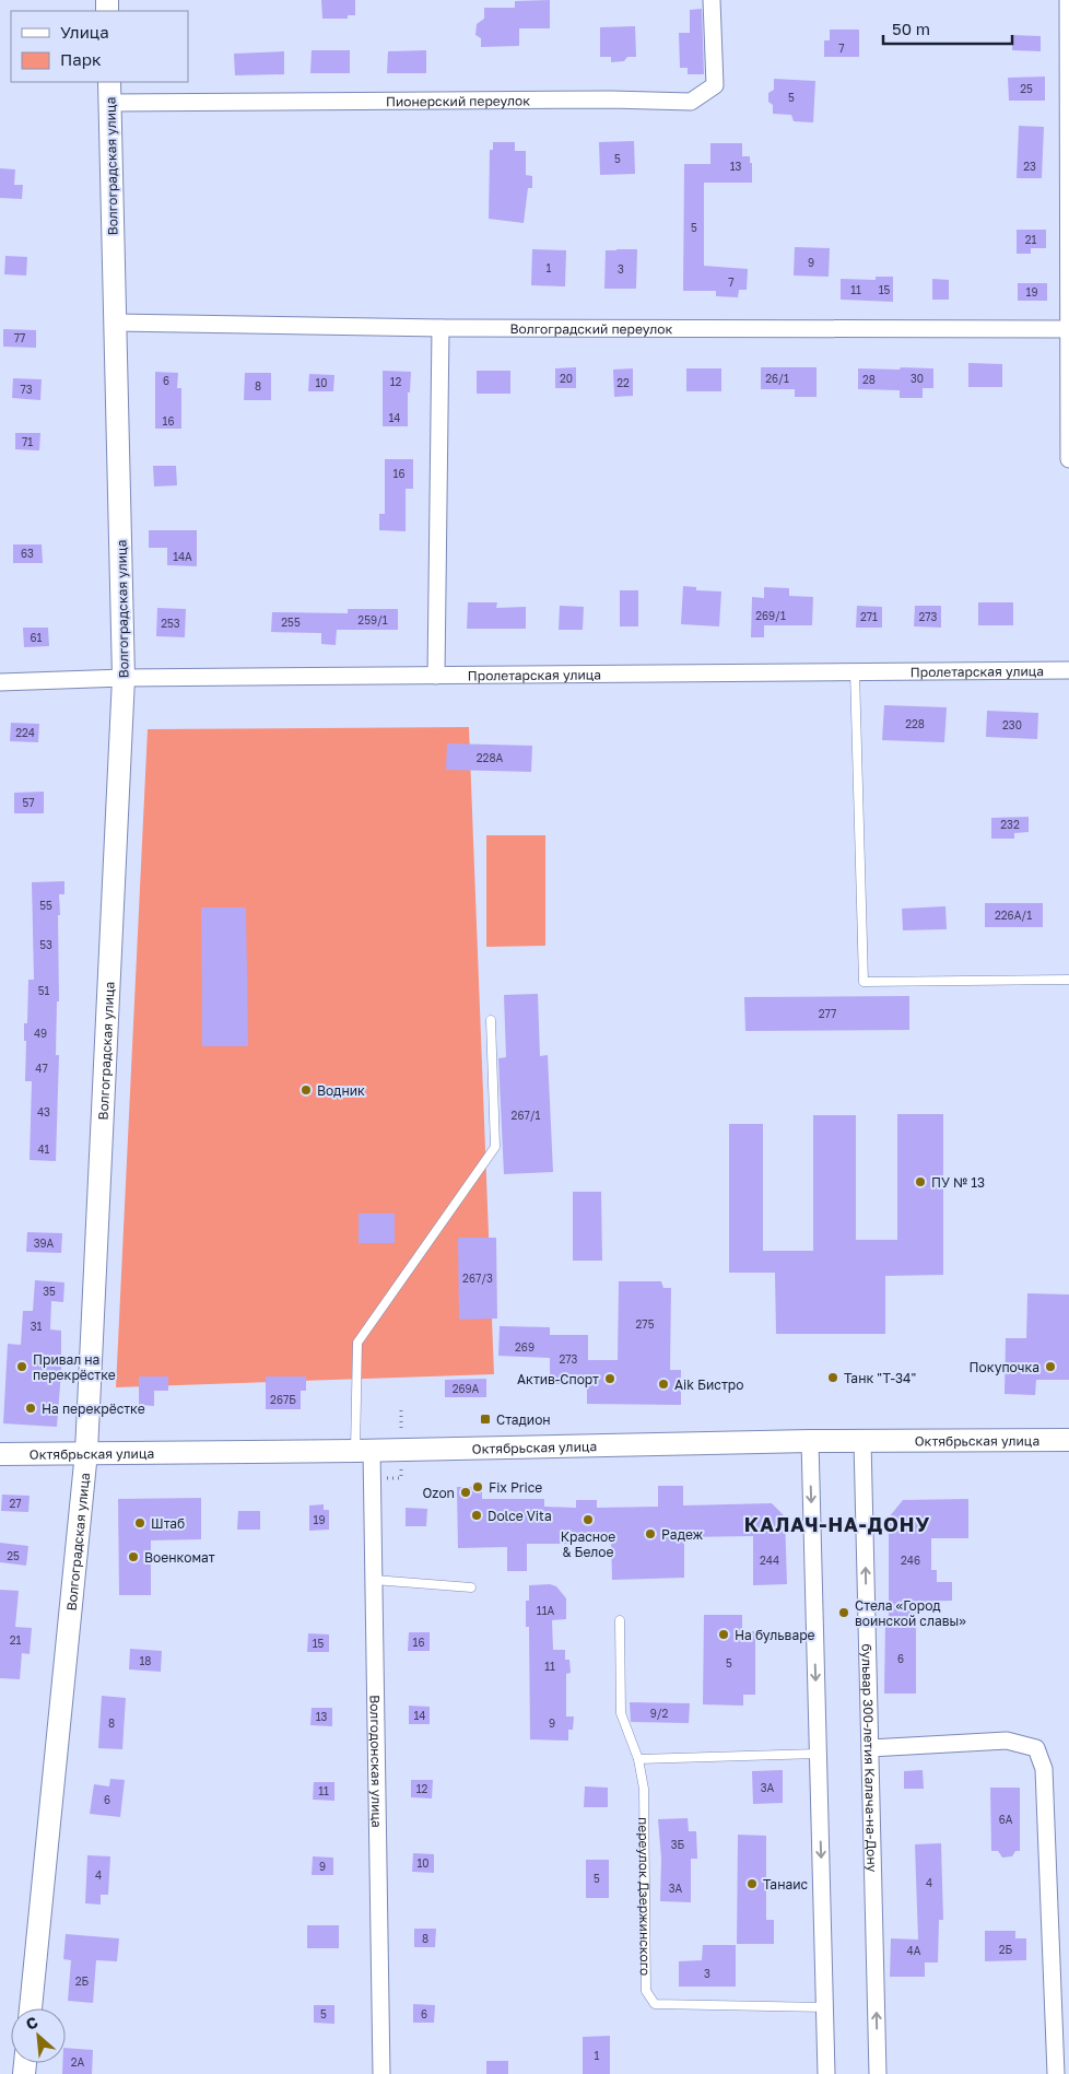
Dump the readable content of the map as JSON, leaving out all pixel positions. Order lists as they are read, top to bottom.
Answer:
{
  "streets": {
    "street": [
      "Пионерский переулок",
      "Волгоградская улица",
      "Волгоградский переулок",
      "Пролетарская улица",
      "Октябрьская улица",
      "бульвар 300-летия Калача-на-Дону",
      "Волгодонская улица"
    ],
    "lane": ["переулок Дзержинского"]
  },
  "crossings": [
    ["Пионерский переулок", "Волгоградская улица"],
    ["Волгоградская улица", "Волгоградский переулок"],
    ["Волгоградская улица", "Пролетарская улица"],
    ["Волгоградская улица", "Октябрьская улица"],
    ["Октябрьская улица", "бульвар 300-летия Калача-на-Дону"],
    ["Октябрьская улица", "Волгодонская улица"]
  ],
  "districts": ["КАЛАЧ-НА-ДОНУ"],
  "places": {
    "other": [
      "Водник",
      "ПУ № 13",
      "Привал на перекрёстке",
      "Покупочка",
      "Танк \"Т-34\"",
      "Актив-Спорт",
      "Aik Бистро",
      "На перекрёстке",
      "Fix Price",
      "Ozon",
      "Dolce Vita",
      "Красное & Белое",
      "Штаб",
      "Радеж",
      "Военкомат",
      "Стела «Город воинской славы»",
      "На бульваре",
      "Танаис"
    ],
    "transit": ["Стадион"]
  },
  "house_numbers": [
    "7",
    "25",
    "5",
    "5",
    "13",
    "23",
    "5",
    "21",
    "9",
    "1",
    "3",
    "7",
    "11",
    "15",
    "19",
    "77",
    "20",
    "26/1",
    "30",
    "28",
    "6",
    "12",
    "10",
    "22",
    "8",
    "73",
    "14",
    "16",
    "71",
    "16",
    "63",
    "14А",
    "269/1",
    "271",
    "273",
    "259/1",
    "255",
    "253",
    "61",
    "228",
    "230",
    "224",
    "228А",
    "57",
    "232",
    "55",
    "226А/1",
    "53",
    "51",
    "277",
    "49",
    "47",
    "43",
    "267/1",
    "41",
    "39А",
    "267/3",
    "35",
    "275",
    "31",
    "269",
    "273",
    "269А",
    "267Б",
    "27",
    "19",
    "25",
    "244",
    "246",
    "11А",
    "21",
    "16",
    "15",
    "6",
    "18",
    "5",
    "11",
    "9/2",
    "14",
    "13",
    "8",
    "9",
    "3А",
    "12",
    "11",
    "6",
    "6А",
    "3Б",
    "10",
    "9",
    "4",
    "5",
    "4",
    "3А",
    "8",
    "2Б",
    "4А",
    "3",
    "2Б",
    "5",
    "6",
    "1",
    "2А"
  ],
  "legend": ["Улица", "Парк"],
  "scale_bar": "50 m",
  "north": "top left"
}
